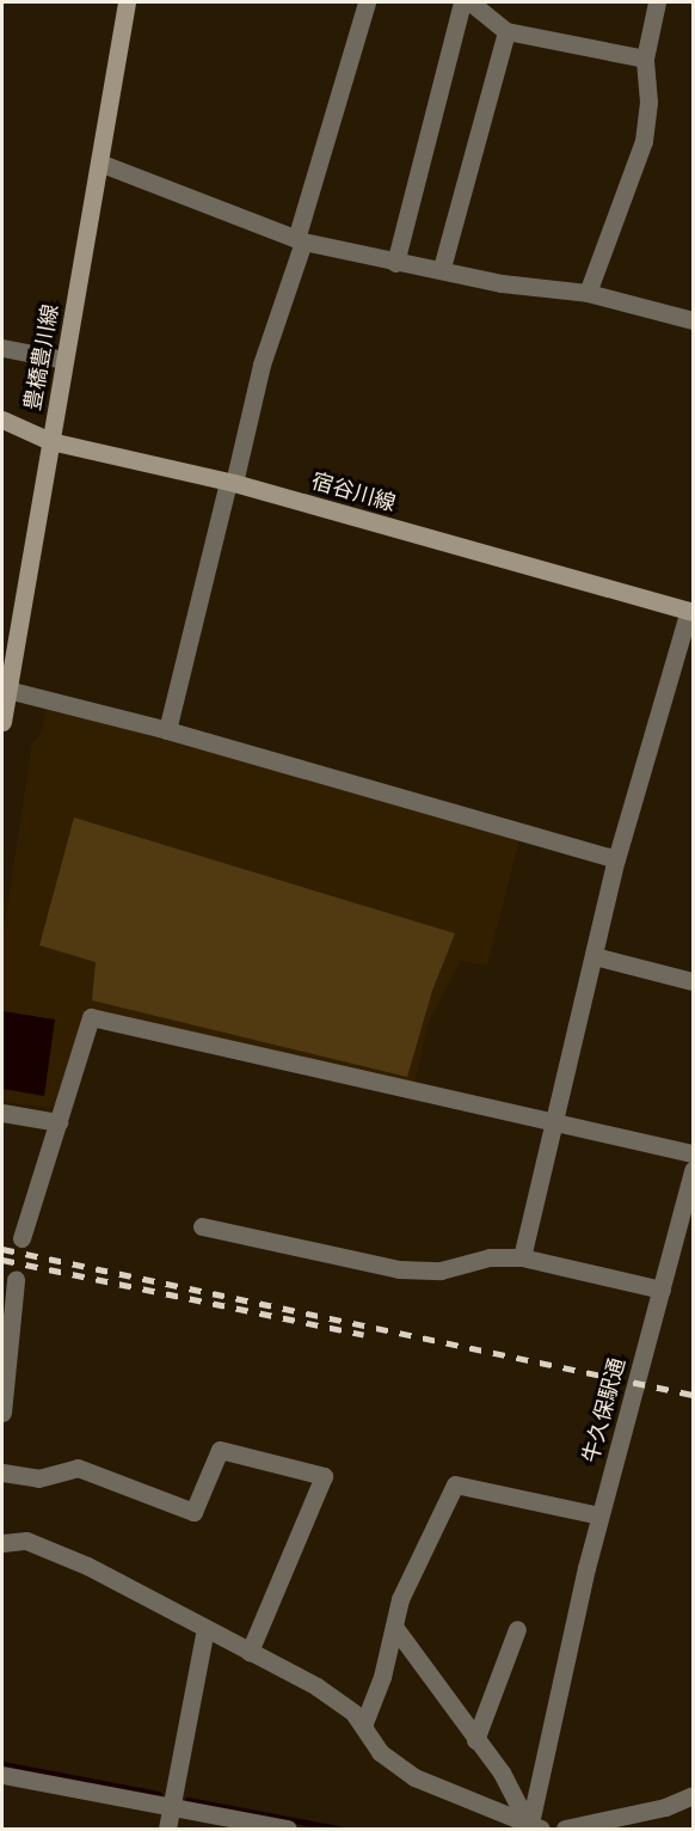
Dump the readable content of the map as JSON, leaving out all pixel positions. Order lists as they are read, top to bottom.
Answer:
{
  "streets": {
    "main road": ["豊橋豊川線", "宿谷川線"],
    "street": ["牛久保駅通"]
  },
  "crossings": [
    ["豊橋豊川線", "宿谷川線"]
  ]
}
